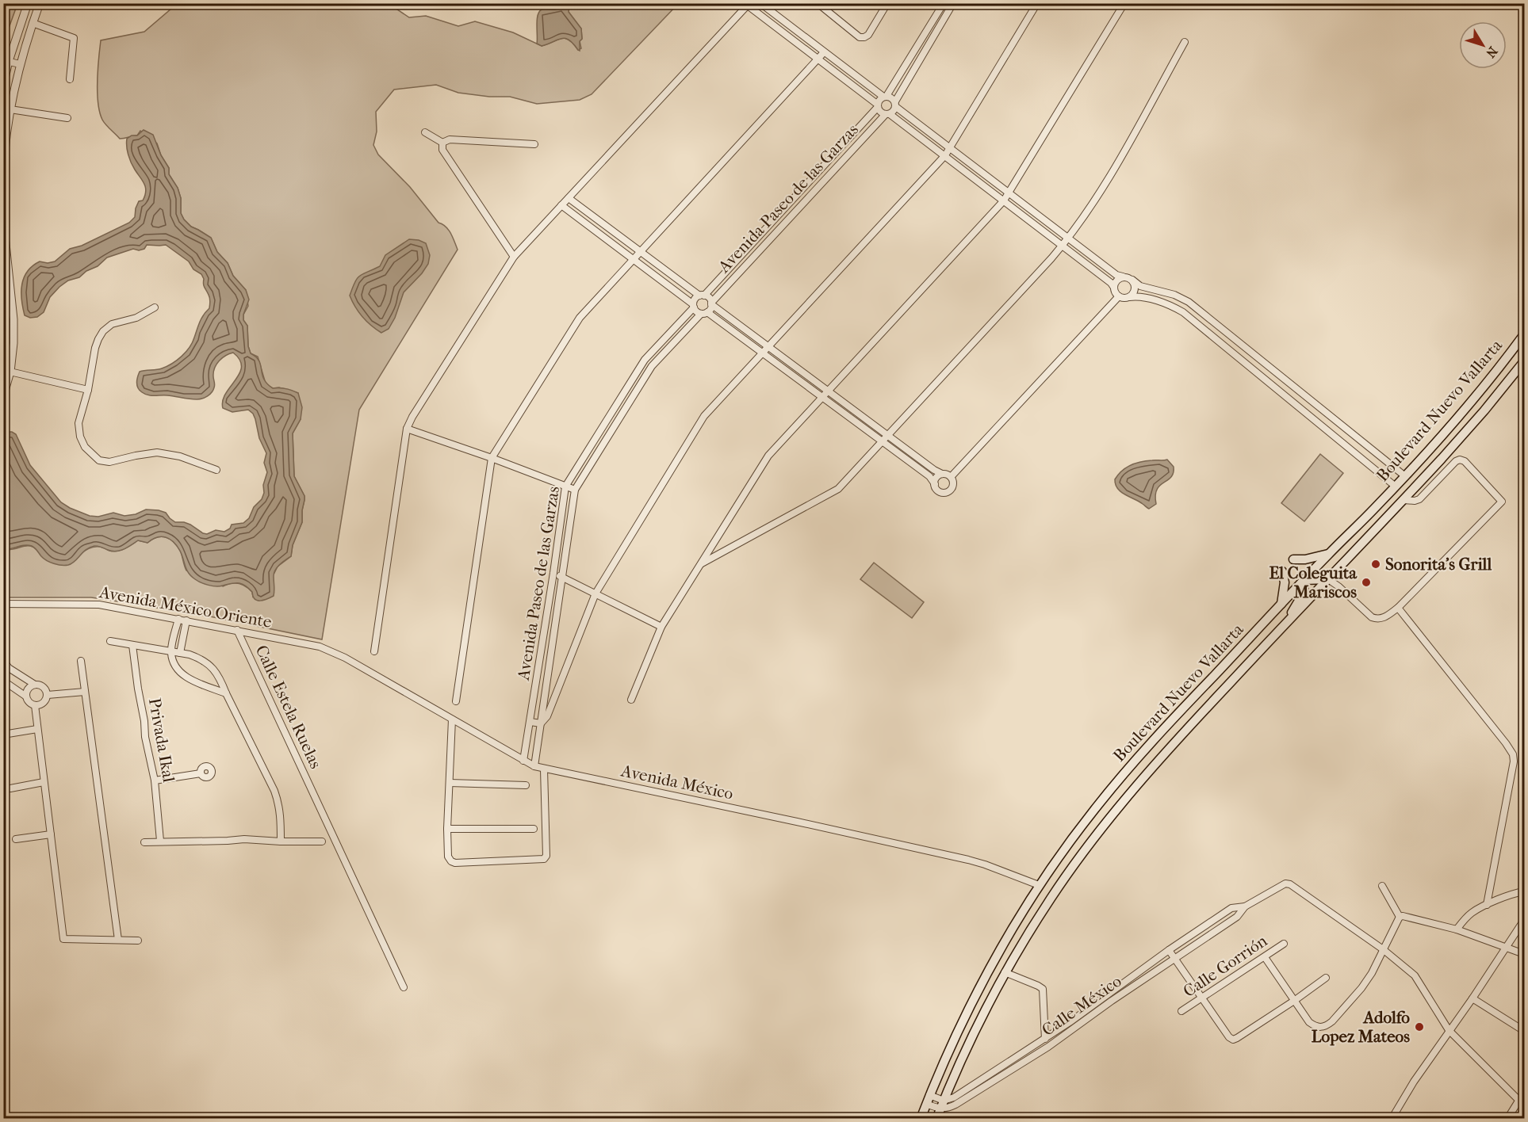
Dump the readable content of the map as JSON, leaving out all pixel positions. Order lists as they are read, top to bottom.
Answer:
{
  "streets": {
    "main road": ["Boulevard Nuevo Vallarta"],
    "street": [
      "Avenida Paseo de las Garzas",
      "Avenida México Oriente",
      "Calle Estela Ruelas",
      "Privada Ikal",
      "Avenida México",
      "Calle Gorrión",
      "Calle México"
    ]
  },
  "crossings": [
    ["Avenida Paseo de las Garzas", "Avenida México"],
    ["Boulevard Nuevo Vallarta", "Avenida México"],
    ["Boulevard Nuevo Vallarta", "Calle México"],
    ["Avenida México Oriente", "Calle Estela Ruelas"],
    ["Avenida México Oriente", "Avenida México"]
  ],
  "places": ["Sonorita's Grill", "El Coleguita Mariscos", "Adolfo Lopez Mateos"],
  "north": "bottom right"
}
